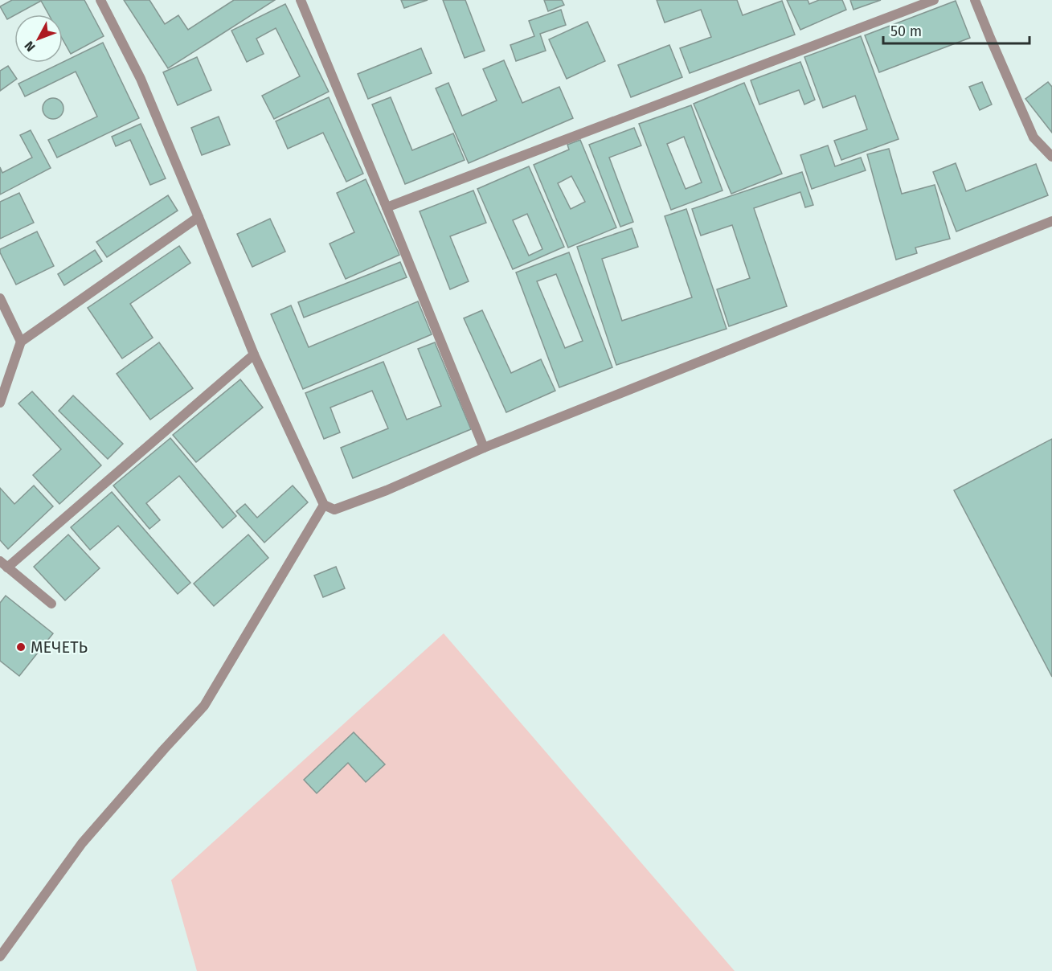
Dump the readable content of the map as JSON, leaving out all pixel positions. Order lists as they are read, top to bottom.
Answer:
{
  "places": ["МЕЧЕТЬ"],
  "scale_bar": "50 m",
  "north": "bottom left"
}
